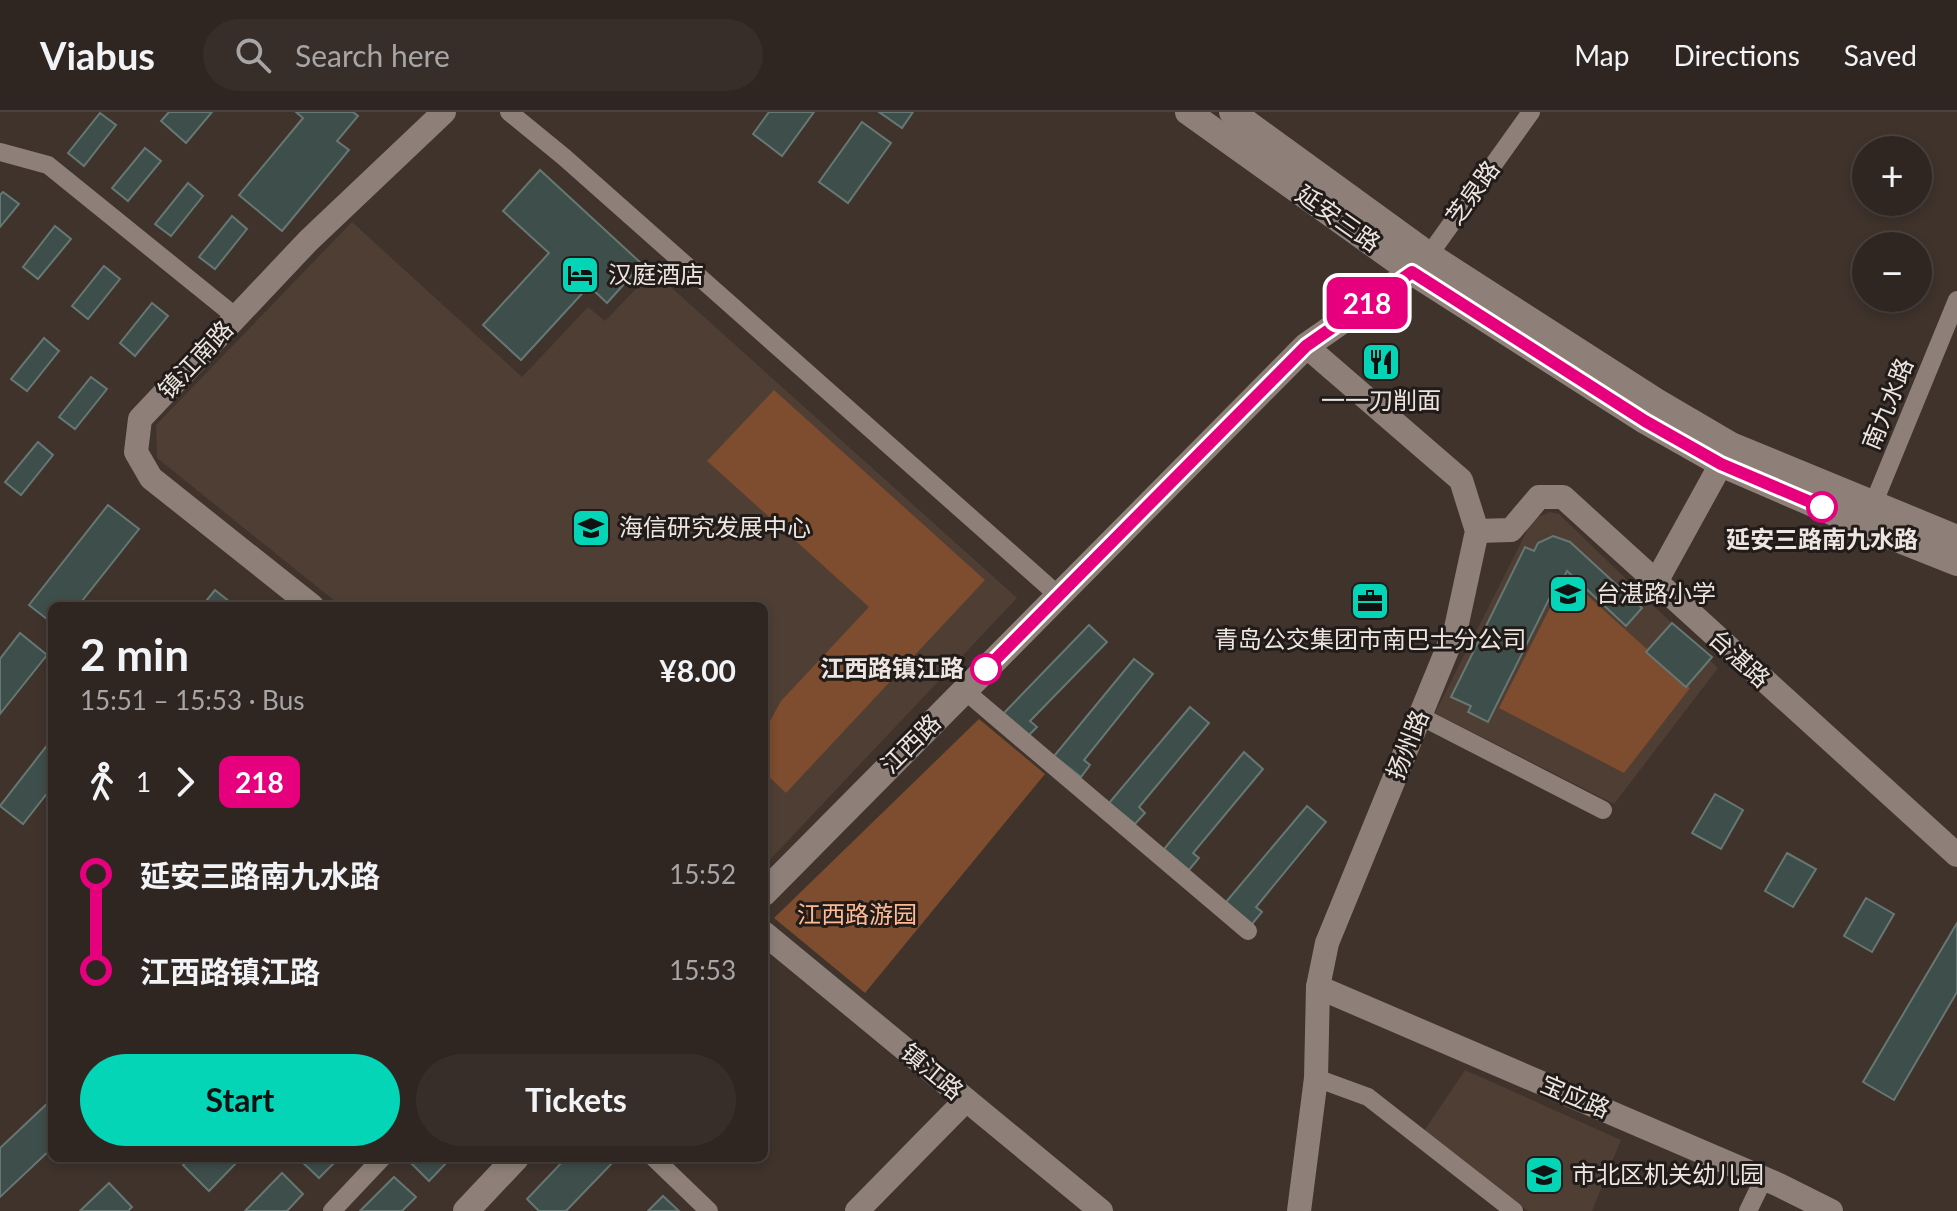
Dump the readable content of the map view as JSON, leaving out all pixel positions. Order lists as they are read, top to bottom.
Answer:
{
  "streets": {
    "main road": ["延安三路", "江西路"],
    "street": [
      "芝泉路",
      "镇江南路",
      "南九水路",
      "台湛路",
      "扬州路",
      "镇江路",
      "宝应路"
    ]
  },
  "crossings": [
    ["芝泉路", "延安三路"],
    ["芝泉路", "江西路"],
    ["延安三路", "南九水路"],
    ["延安三路", "江西路"],
    ["台湛路", "扬州路"],
    ["江西路", "扬州路"],
    ["扬州路", "宝应路"]
  ],
  "parks": ["江西路游园"],
  "places": {
    "hotel": ["汉庭酒店"],
    "restaurant": ["一一刀削面"],
    "other": ["延安三路南九水路", "江西路镇江路"],
    "school or university": ["海信研究发展中心", "台湛路小学", "市北区机关幼儿园"],
    "office": ["青岛公交集团市南巴士分公司"]
  },
  "lines": ["bus line 218"],
  "page": {
    "header": "Viabus",
    "search": "Search here",
    "nav": ["Map", "Directions", "Saved"],
    "on_map": "218",
    "map_buttons": ["+", "−"],
    "heading": ["2 min", "15:51 – 15:53 · Bus", "¥8.00"],
    "legs": ["1", "218"],
    "list": [
      {
        "name": "延安三路南九水路",
        "value": "15:52"
      },
      {
        "name": "江西路镇江路",
        "value": "15:53"
      }
    ],
    "buttons": ["Start", "Tickets"]
  }
}
